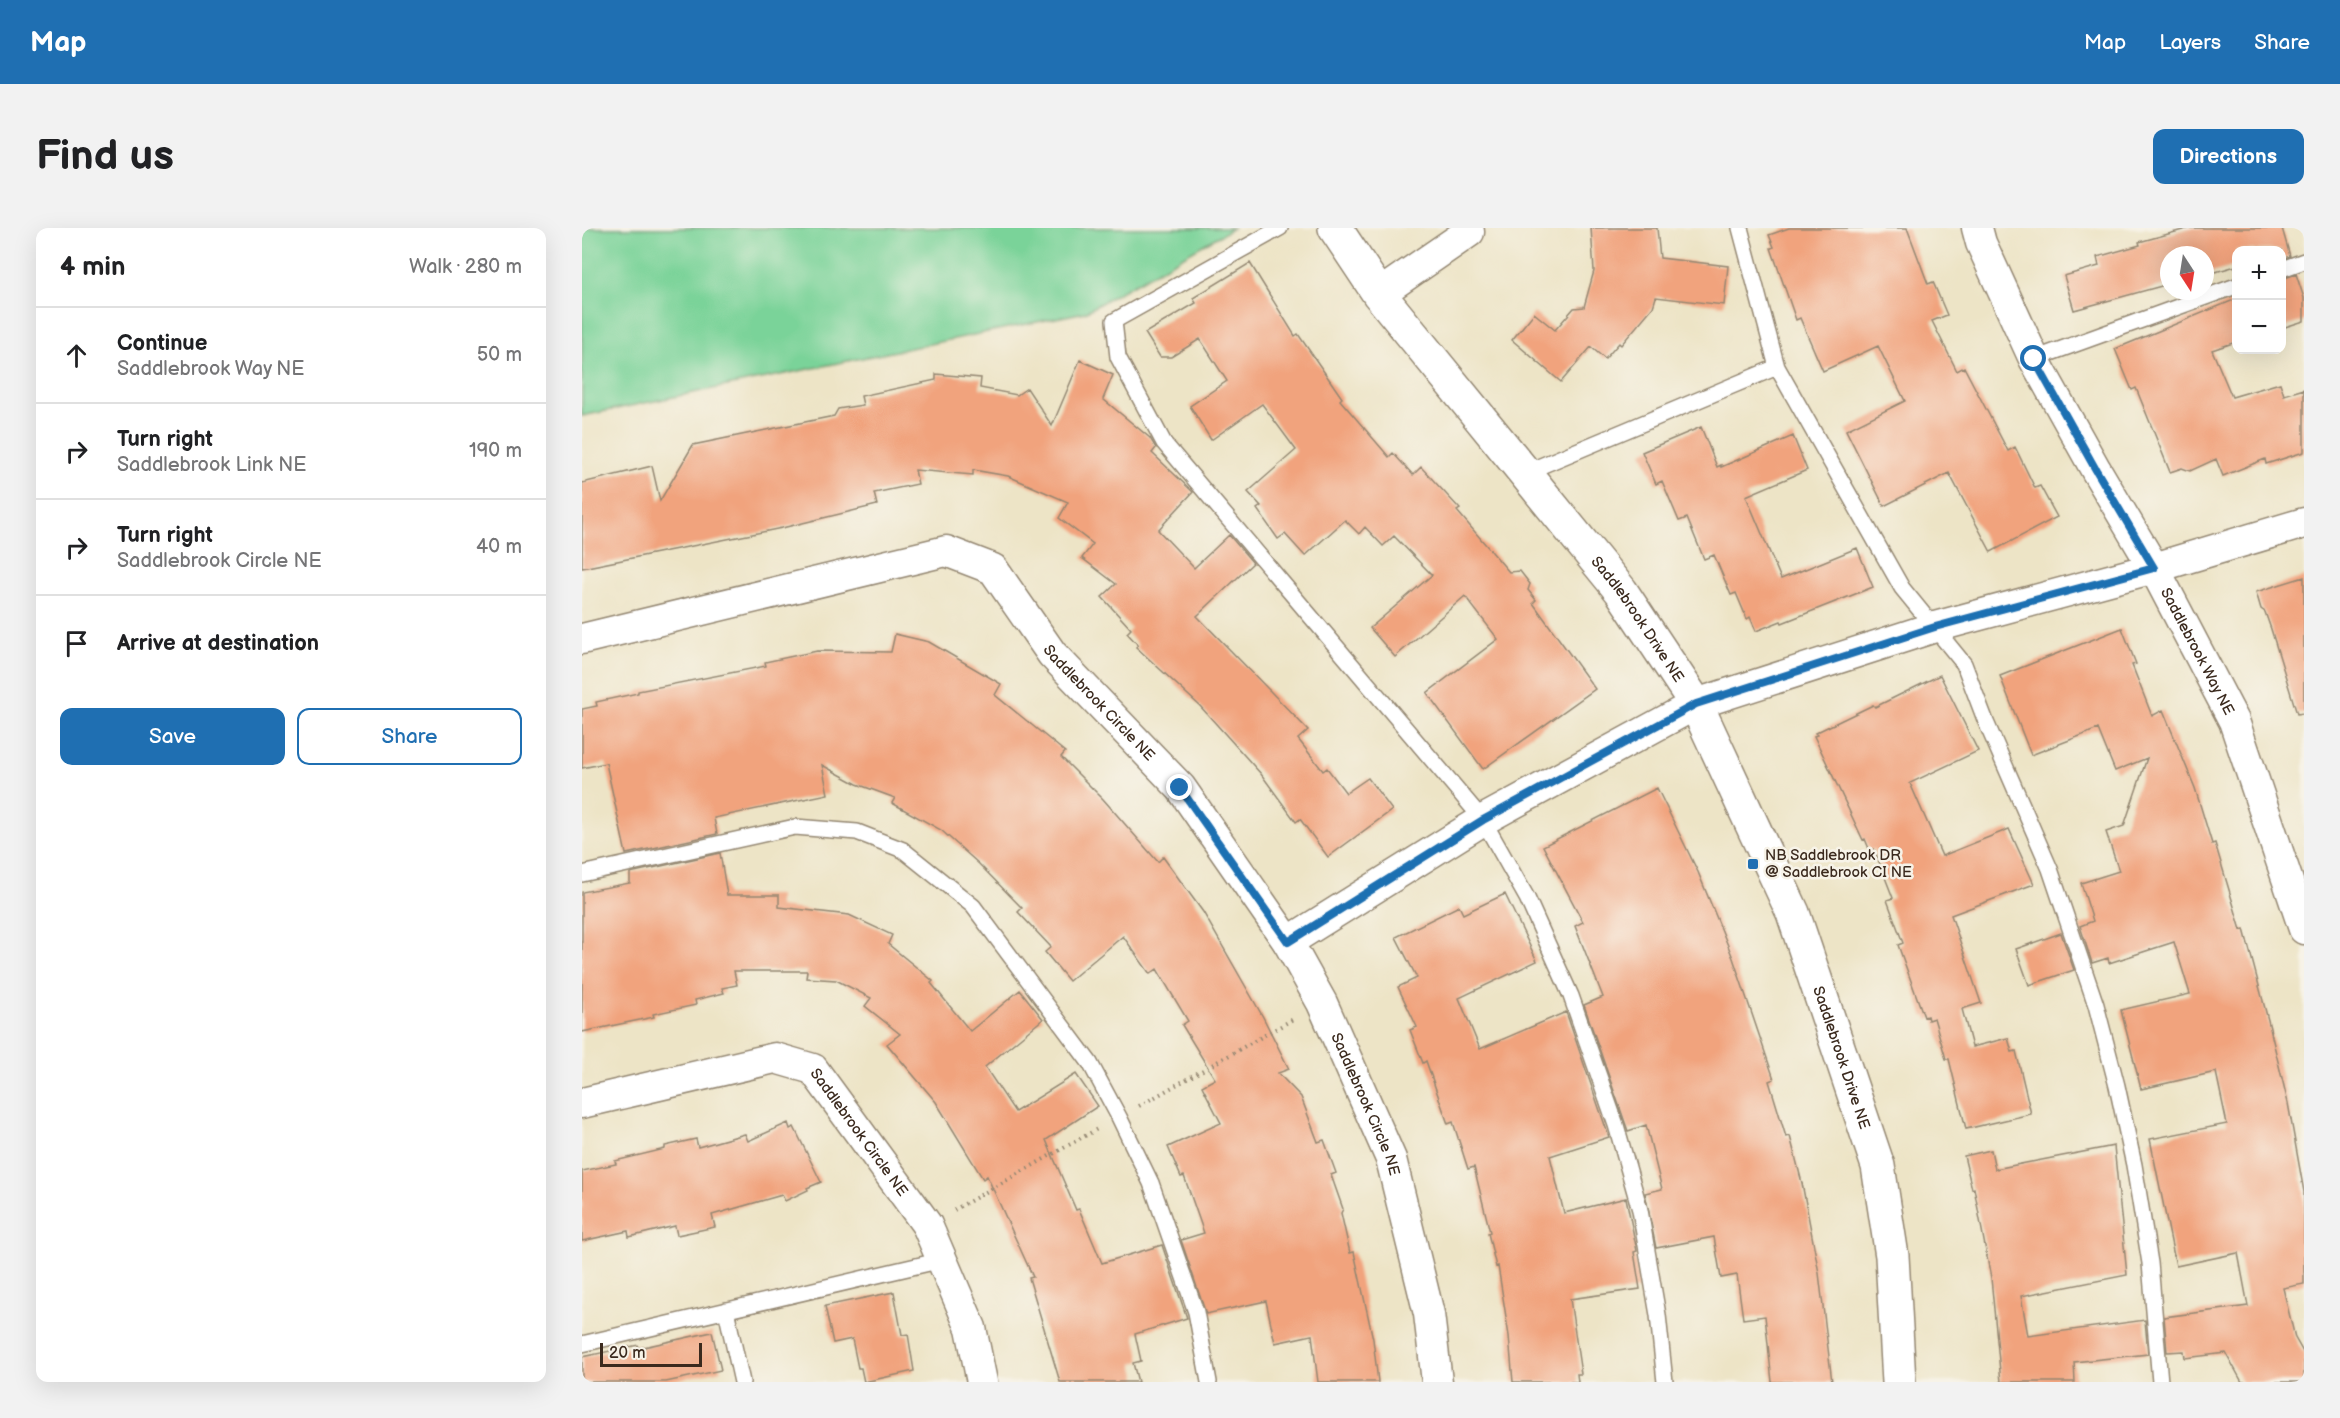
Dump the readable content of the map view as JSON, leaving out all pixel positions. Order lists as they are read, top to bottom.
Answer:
{
  "streets": {
    "street": ["Saddlebrook Drive NE", "Saddlebrook Way NE", "Saddlebrook Circle NE"]
  },
  "places": {
    "transit": ["NB Saddlebrook DR @ Saddlebrook CI NE"]
  },
  "scale_bar": "20 m",
  "north": "bottom",
  "page": {
    "header": "Map",
    "nav": ["Map", "Layers", "Share"],
    "buttons": [
      "Directions",
      ["Save", "Share"]
    ],
    "title": "Find us",
    "heading": ["4 min", "Walk · 280 m"],
    "map_buttons": ["+", "−"],
    "list": [
      ["Continue", "Saddlebrook Way NE", "50 m"],
      ["Turn right", "Saddlebrook Link NE", "190 m"],
      ["Turn right", "Saddlebrook Circle NE", "40 m"],
      "Arrive at destination"
    ],
    "scale": "20 m"
  }
}
